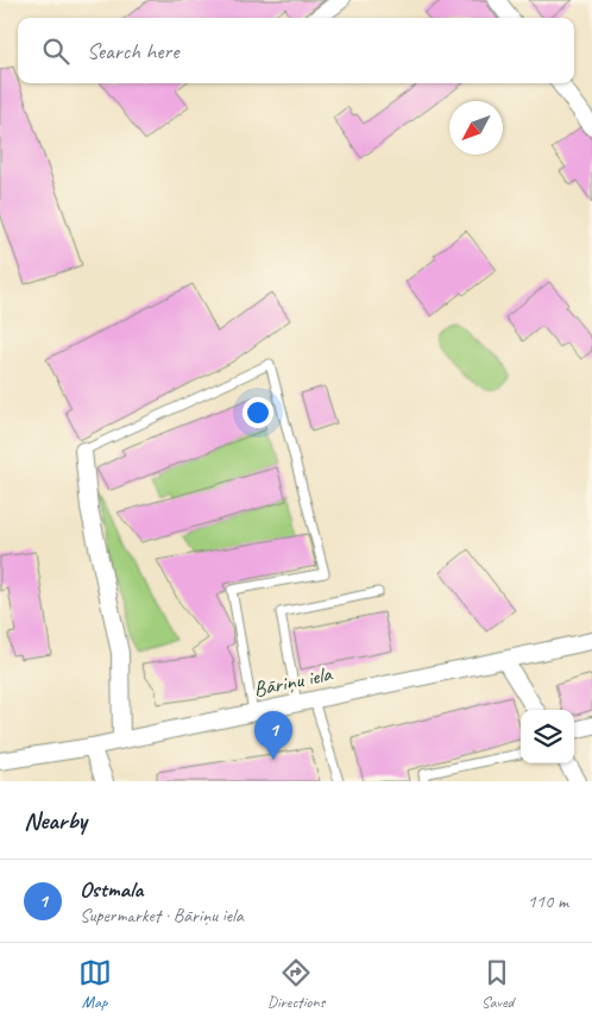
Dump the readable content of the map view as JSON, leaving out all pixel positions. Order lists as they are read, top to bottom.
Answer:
{
  "streets": {
    "street": ["Bāriņu iela"]
  },
  "north": "bottom left",
  "page": {
    "search": "Search here",
    "pins": "1",
    "heading": "Nearby",
    "list": [
      {
        "mark": "1",
        "name": "Ostmala",
        "note": "Supermarket · Bāriņu iela",
        "value": "110 m"
      }
    ],
    "nav": ["Map", "Directions", "Saved"]
  }
}
